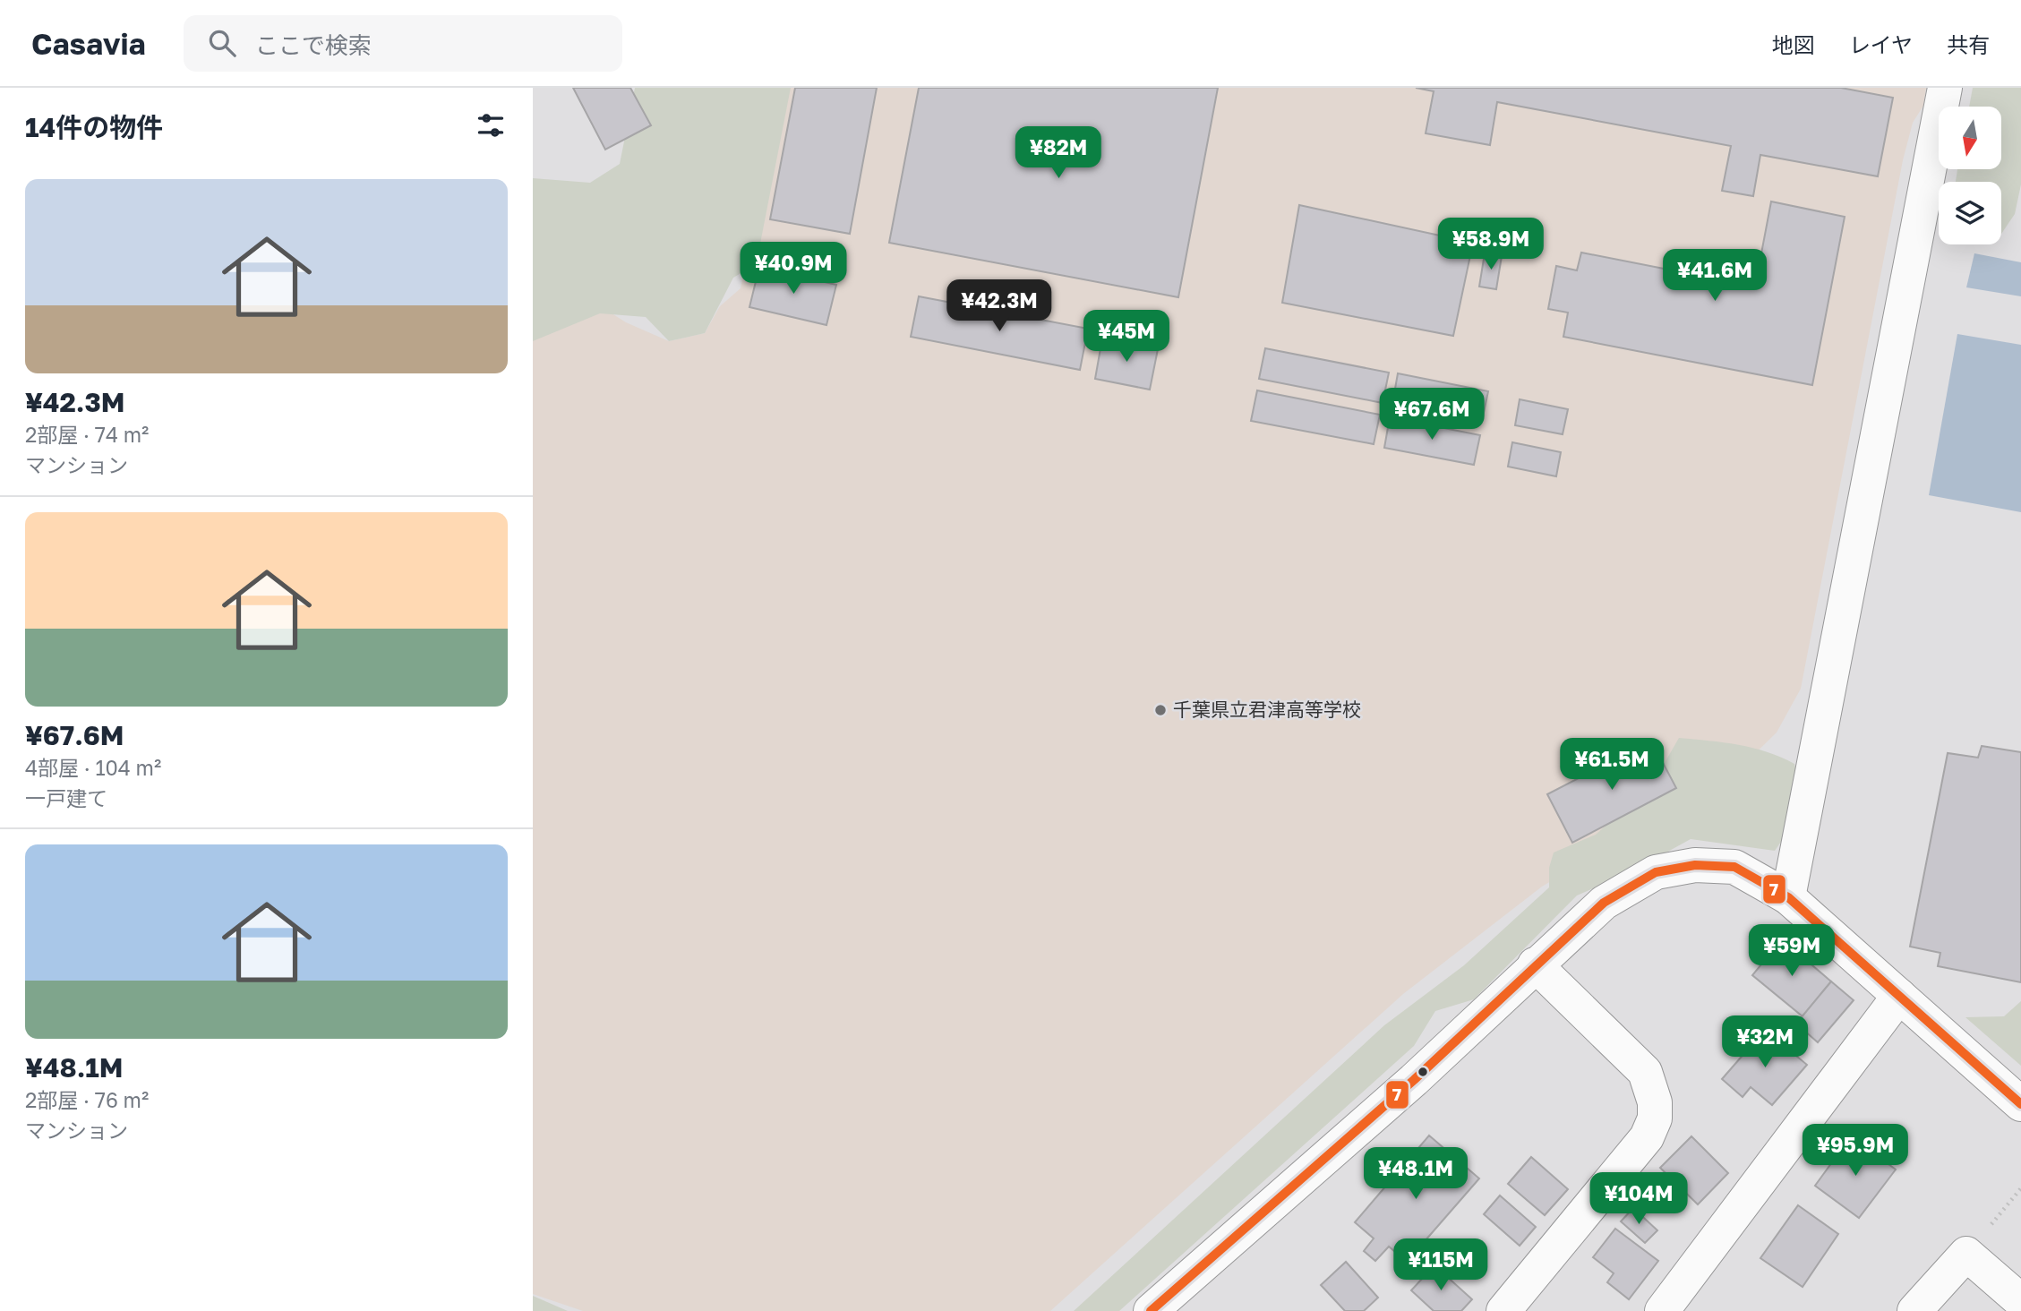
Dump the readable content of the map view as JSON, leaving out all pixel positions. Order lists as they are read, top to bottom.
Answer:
{
  "places": ["千葉県立君津高等学校"],
  "lines": ["transit line 7"],
  "north": "bottom",
  "page": {
    "header": "Casavia",
    "search": "ここで検索",
    "nav": ["地図", "レイヤ", "共有"],
    "heading": "14件の物件",
    "price": [
      "¥82M",
      "¥58.9M",
      "¥40.9M",
      "¥41.6M",
      "¥42.3M",
      "¥45M",
      "¥67.6M",
      "¥61.5M",
      "¥59M",
      "¥32M",
      "¥95.9M",
      "¥48.1M",
      "¥104M",
      "¥115M"
    ],
    "list": [
      {
        "name": "¥42.3M",
        "note": "2部屋 · 74 m² · マンション"
      },
      {
        "name": "¥67.6M",
        "note": "4部屋 · 104 m² · 一戸建て"
      },
      {
        "name": "¥48.1M",
        "note": "2部屋 · 76 m² · マンション"
      }
    ]
  }
}
